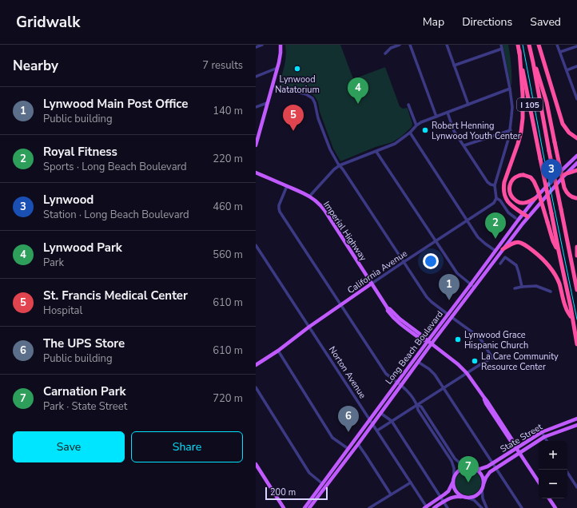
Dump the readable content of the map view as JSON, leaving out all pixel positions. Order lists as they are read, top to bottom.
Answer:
{
  "streets": {
    "highway": ["I 105"],
    "main road": [
      "Imperial Highway",
      "California Avenue",
      "Long Beach Boulevard",
      "State Street"
    ],
    "street": ["Norton Avenue"]
  },
  "crossings": [
    ["Imperial Highway", "California Avenue"],
    ["Imperial Highway", "Long Beach Boulevard"],
    ["Imperial Highway", "State Street"],
    ["California Avenue", "Norton Avenue"],
    ["Long Beach Boulevard", "Norton Avenue"]
  ],
  "places": [
    "Lynwood Natatorium",
    "Robert Henning Lynwood Youth Center",
    "Lynwood Grace Hispanic Church",
    "La Care Community Resource Center"
  ],
  "scale_bar": "200 m",
  "page": {
    "header": "Gridwalk",
    "nav": ["Map", "Directions", "Saved"],
    "heading": ["Nearby", "7 results"],
    "pins": [
      "4",
      "5",
      "3",
      "2",
      "1",
      "6",
      "7"
    ],
    "list": [
      {
        "mark": "1",
        "name": "Lynwood Main Post Office",
        "note": "Public building",
        "value": "140 m"
      },
      {
        "mark": "2",
        "name": "Royal Fitness",
        "note": "Sports · Long Beach Boulevard",
        "value": "220 m"
      },
      {
        "mark": "3",
        "name": "Lynwood",
        "note": "Station · Long Beach Boulevard",
        "value": "460 m"
      },
      {
        "mark": "4",
        "name": "Lynwood Park",
        "note": "Park",
        "value": "560 m"
      },
      {
        "mark": "5",
        "name": "St. Francis Medical Center",
        "note": "Hospital",
        "value": "610 m"
      },
      {
        "mark": "6",
        "name": "The UPS Store",
        "note": "Public building",
        "value": "610 m"
      },
      {
        "mark": "7",
        "name": "Carnation Park",
        "note": "Park · State Street",
        "value": "720 m"
      }
    ],
    "buttons": ["Save", "Share"],
    "map_buttons": ["+", "−"],
    "scale": "200 m"
  }
}
